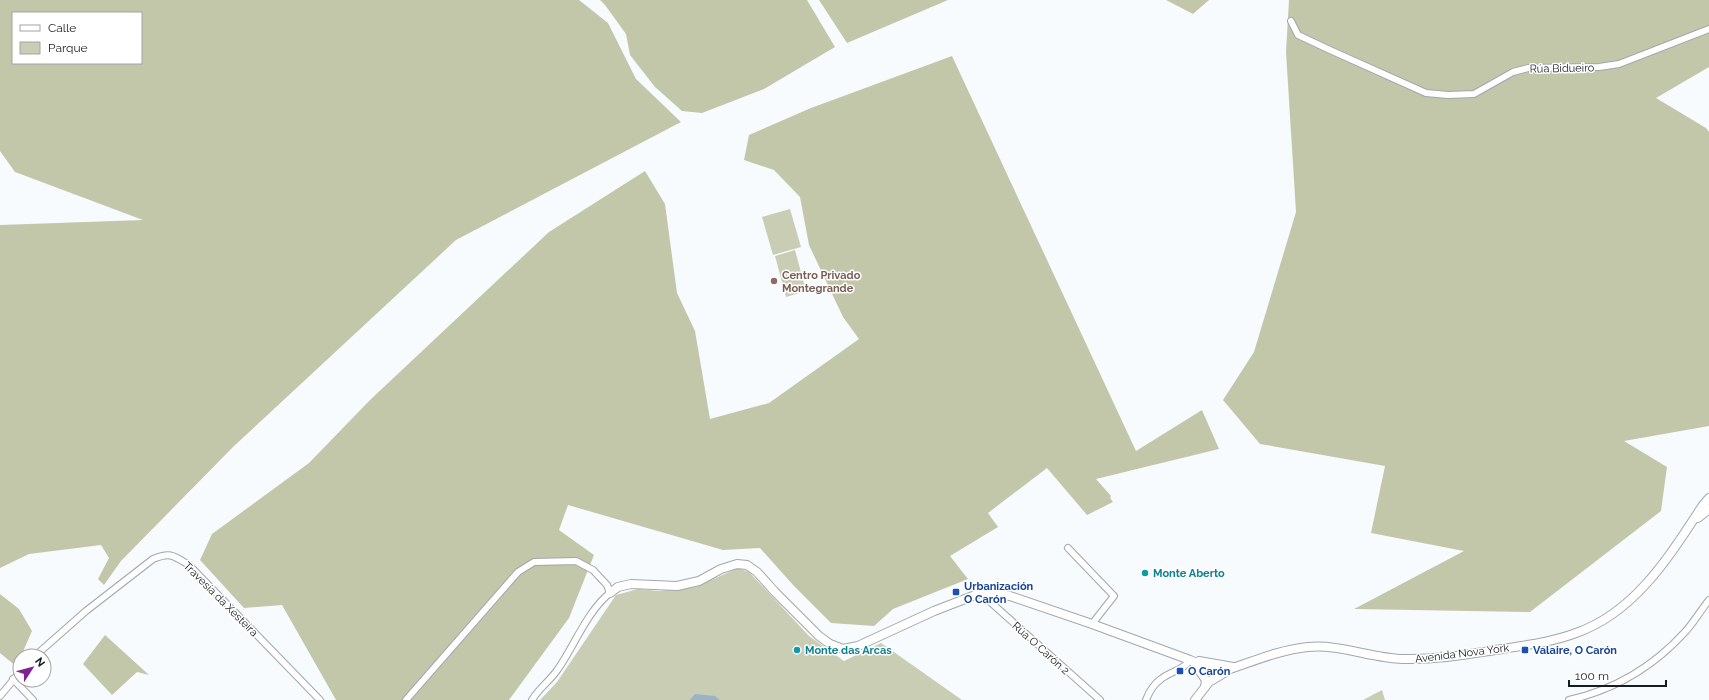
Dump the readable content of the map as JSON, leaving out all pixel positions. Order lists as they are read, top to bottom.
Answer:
{
  "streets": {
    "street": [
      "Rúa Bidueiro",
      "Travesía da Xesteira",
      "Rúa O Carón 2",
      "Avenida Nova York"
    ]
  },
  "crossings": [
    ["Rúa O Carón 2", "Avenida Nova York"]
  ],
  "places": {
    "other": ["Centro Privado Montegrande", "Monte Aberto", "Monte das Arcas"],
    "transit": ["Urbanización O Carón", "Valaire, O Carón", "O Carón"]
  },
  "legend": ["Calle", "Parque"],
  "scale_bar": "100 m",
  "north": "top right"
}
